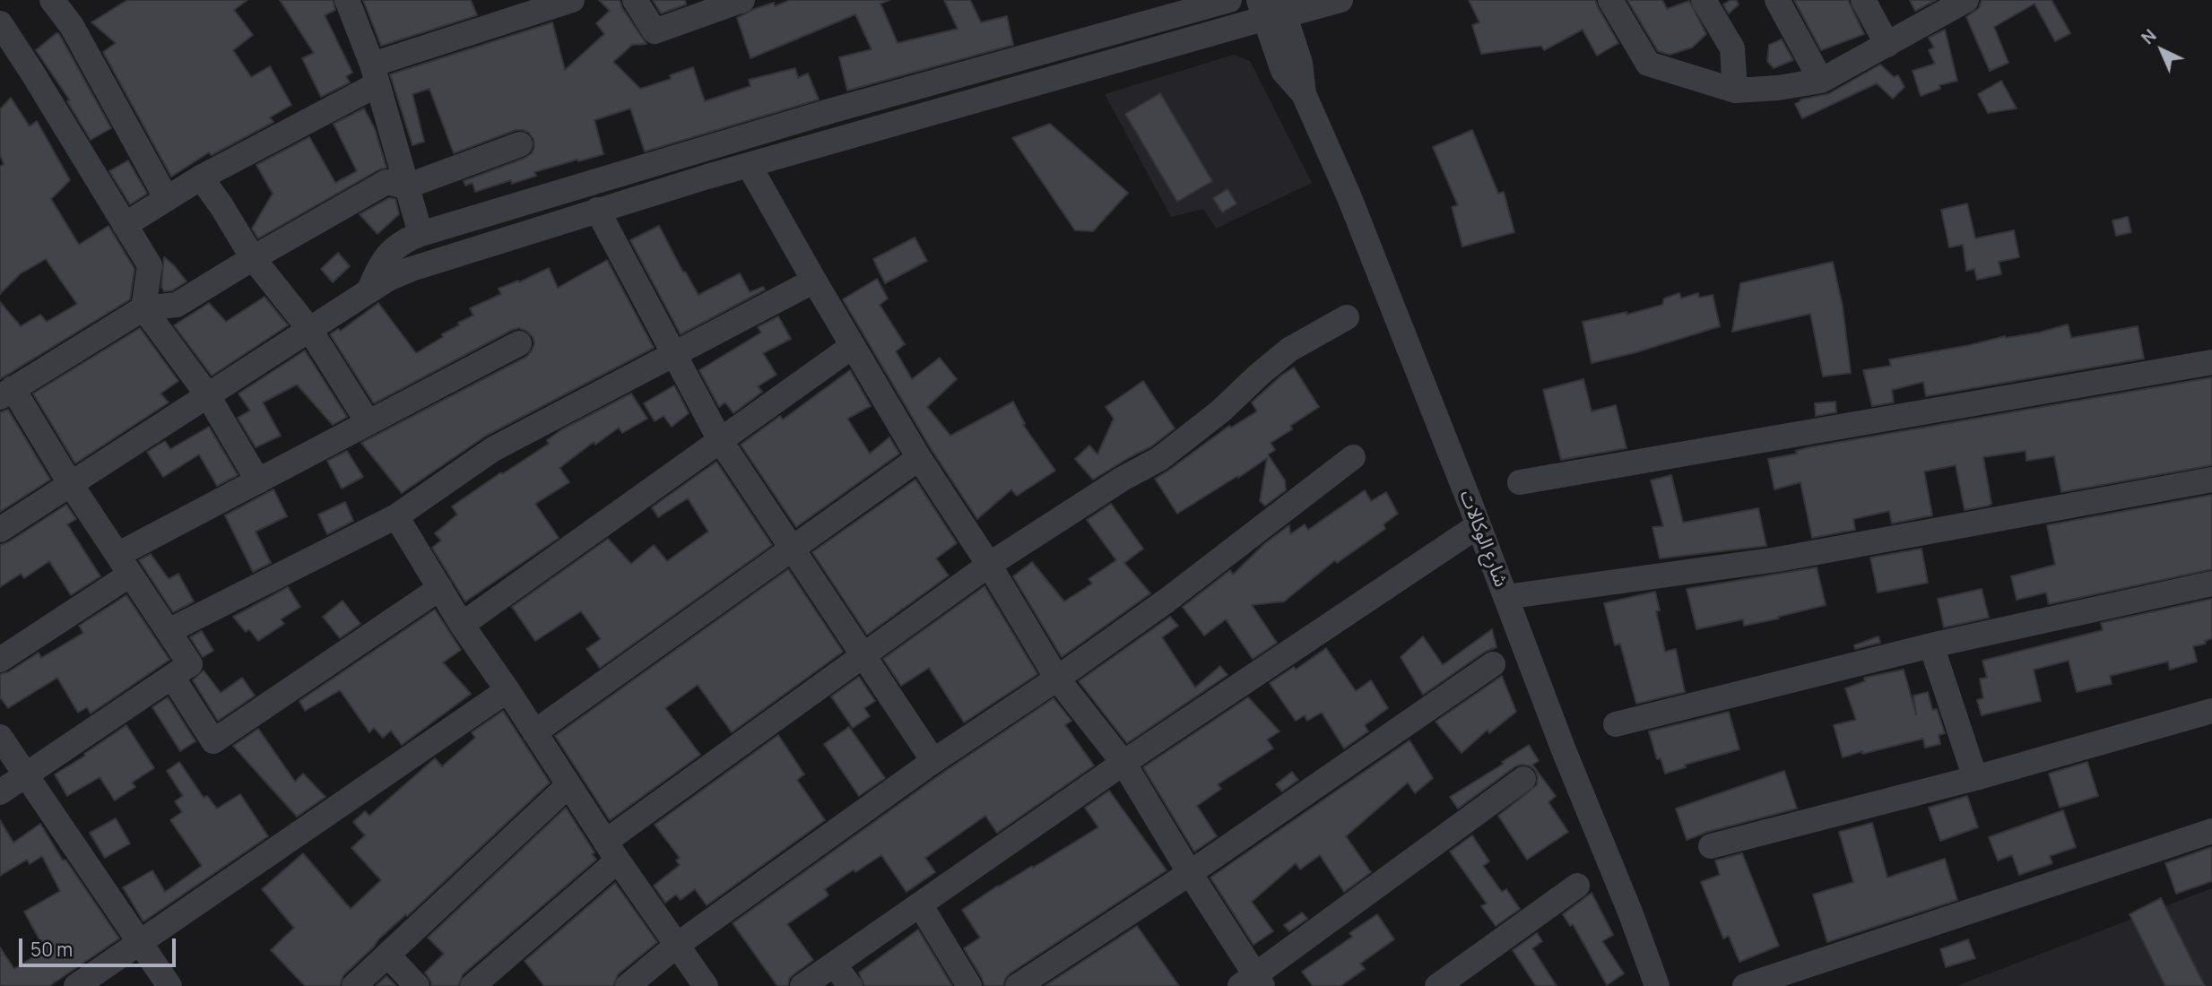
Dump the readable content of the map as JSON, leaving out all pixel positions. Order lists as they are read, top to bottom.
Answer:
{
  "streets": {
    "street": ["شارع الوكالات"]
  },
  "scale_bar": "50 m",
  "north": "top left"
}
